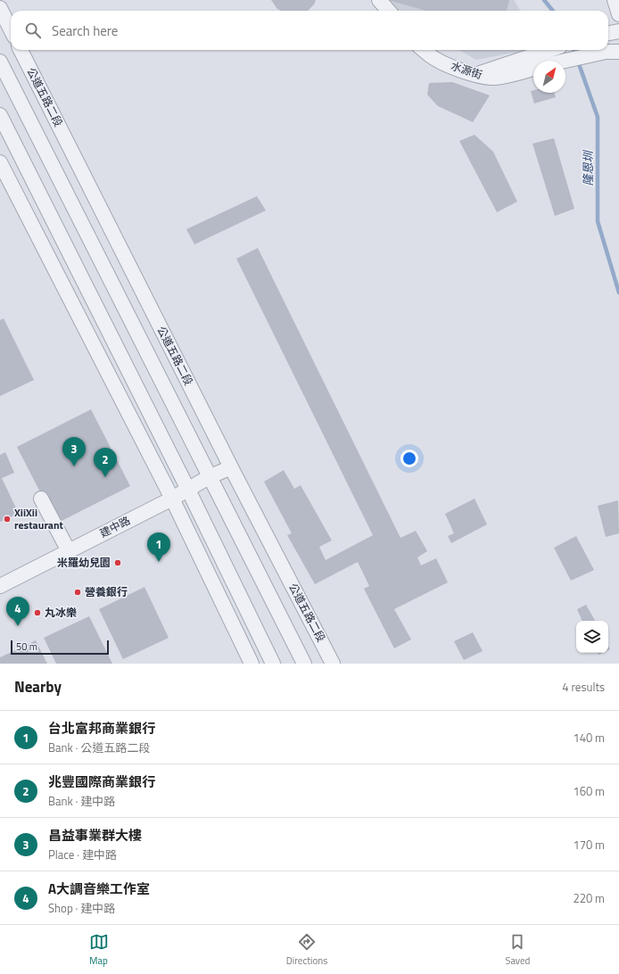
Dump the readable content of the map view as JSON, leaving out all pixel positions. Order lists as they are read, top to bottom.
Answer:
{
  "streets": {
    "street": ["水源街", "公道五路二段", "建中路"]
  },
  "crossings": [
    ["公道五路二段", "建中路"]
  ],
  "water": ["隆恩圳"],
  "places": [
    "XiiXii restaurant",
    "米羅幼兒園",
    "營養銀行",
    "丸冰樂"
  ],
  "scale_bar": "50 m",
  "north": "top right",
  "page": {
    "search": "Search here",
    "pins": [
      "3",
      "2",
      "1",
      "4"
    ],
    "scale": "50 m",
    "heading": ["Nearby", "4 results"],
    "list": [
      {
        "mark": "1",
        "name": "台北富邦商業銀行",
        "note": "Bank · 公道五路二段",
        "value": "140 m"
      },
      {
        "mark": "2",
        "name": "兆豐國際商業銀行",
        "note": "Bank · 建中路",
        "value": "160 m"
      },
      {
        "mark": "3",
        "name": "昌益事業群大樓",
        "note": "Place · 建中路",
        "value": "170 m"
      },
      {
        "mark": "4",
        "name": "A大調音樂工作室",
        "note": "Shop · 建中路",
        "value": "220 m"
      }
    ],
    "nav": ["Map", "Directions", "Saved"]
  }
}
